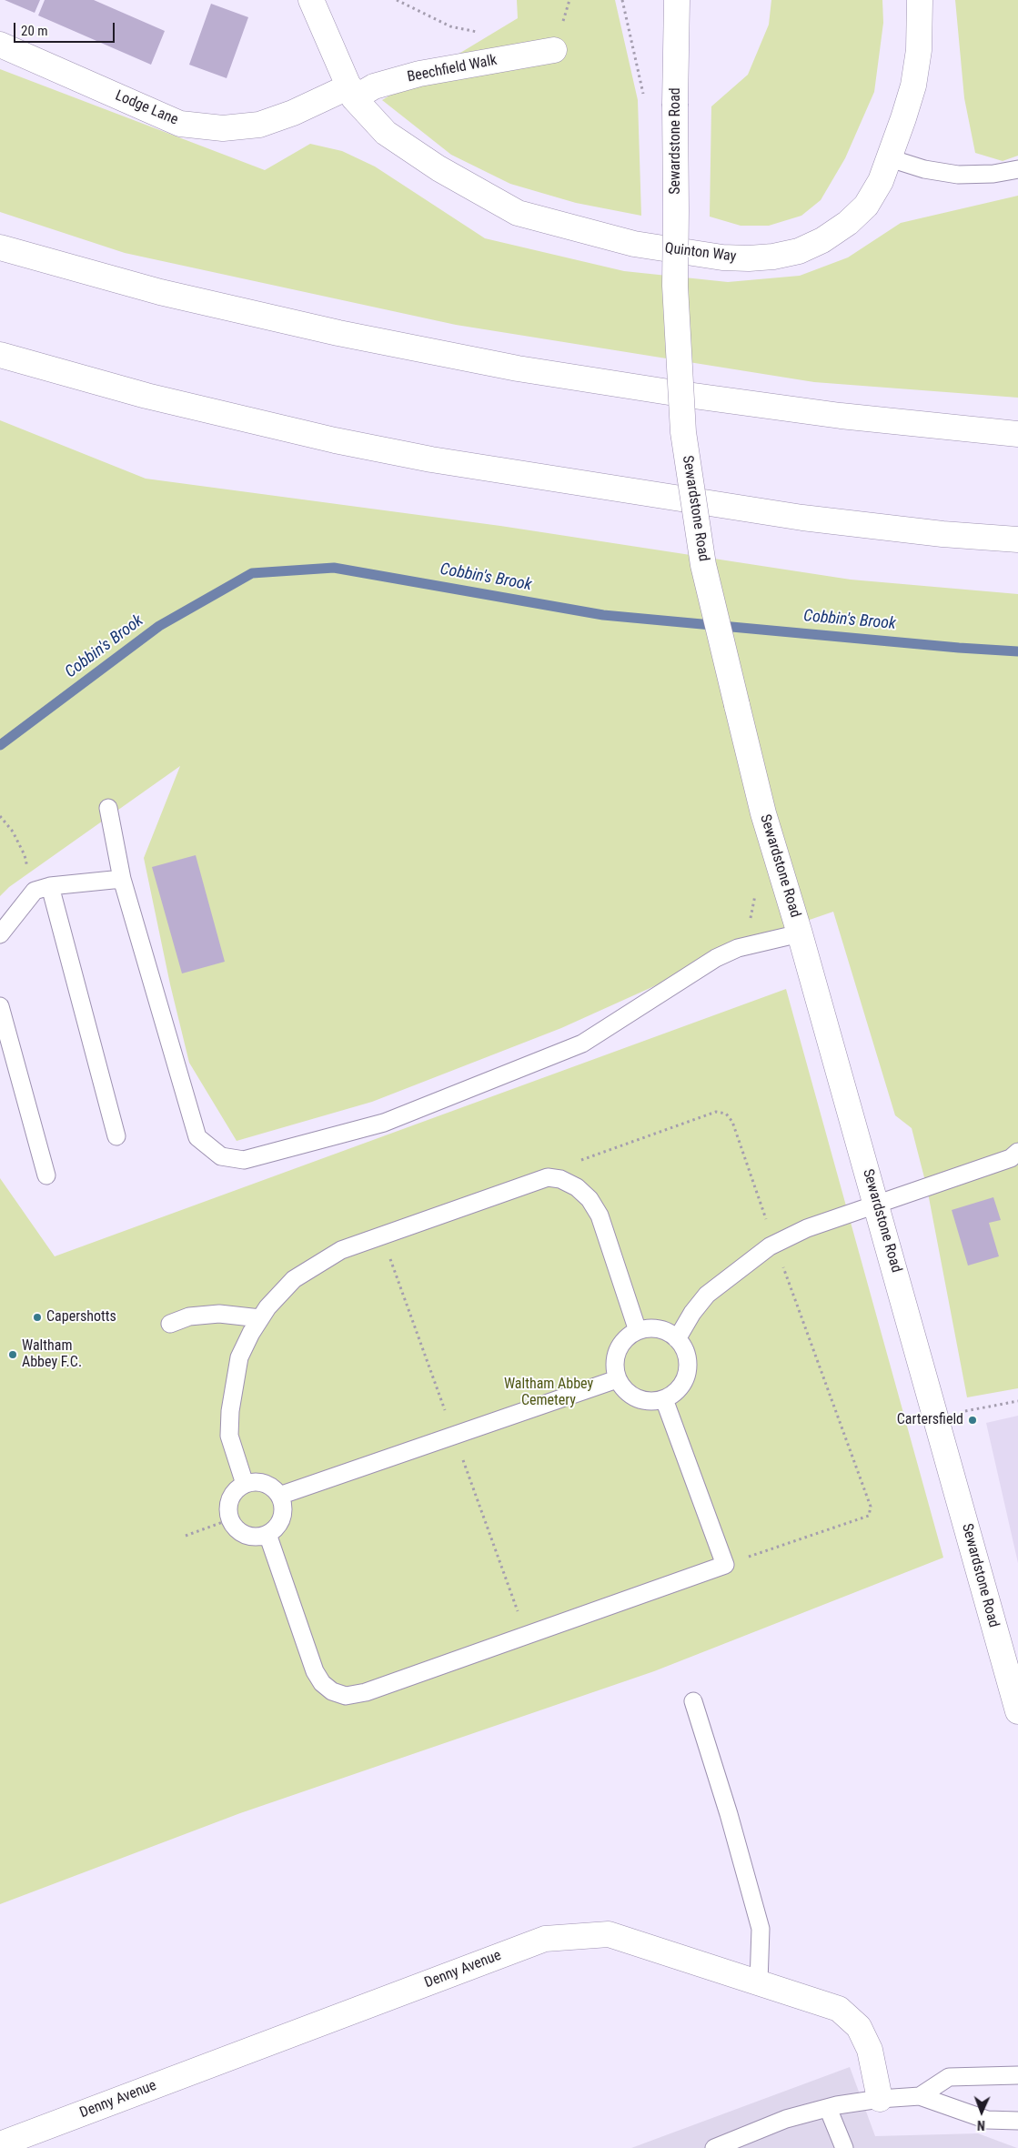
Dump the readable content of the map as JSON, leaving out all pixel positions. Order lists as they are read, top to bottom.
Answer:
{
  "streets": {
    "main road": [
      "Beechfield Walk",
      "Lodge Lane",
      "Sewardstone Road",
      "Quinton Way",
      "Denny Avenue"
    ]
  },
  "crossings": [
    ["Beechfield Walk", "Lodge Lane"],
    ["Beechfield Walk", "Quinton Way"],
    ["Lodge Lane", "Quinton Way"]
  ],
  "water": ["Cobbin's Brook"],
  "parks": ["Waltham Abbey Cemetery"],
  "places": ["Capershotts", "Waltham Abbey F.C.", "Cartersfield"],
  "scale_bar": "20 m",
  "north": "bottom"
}
